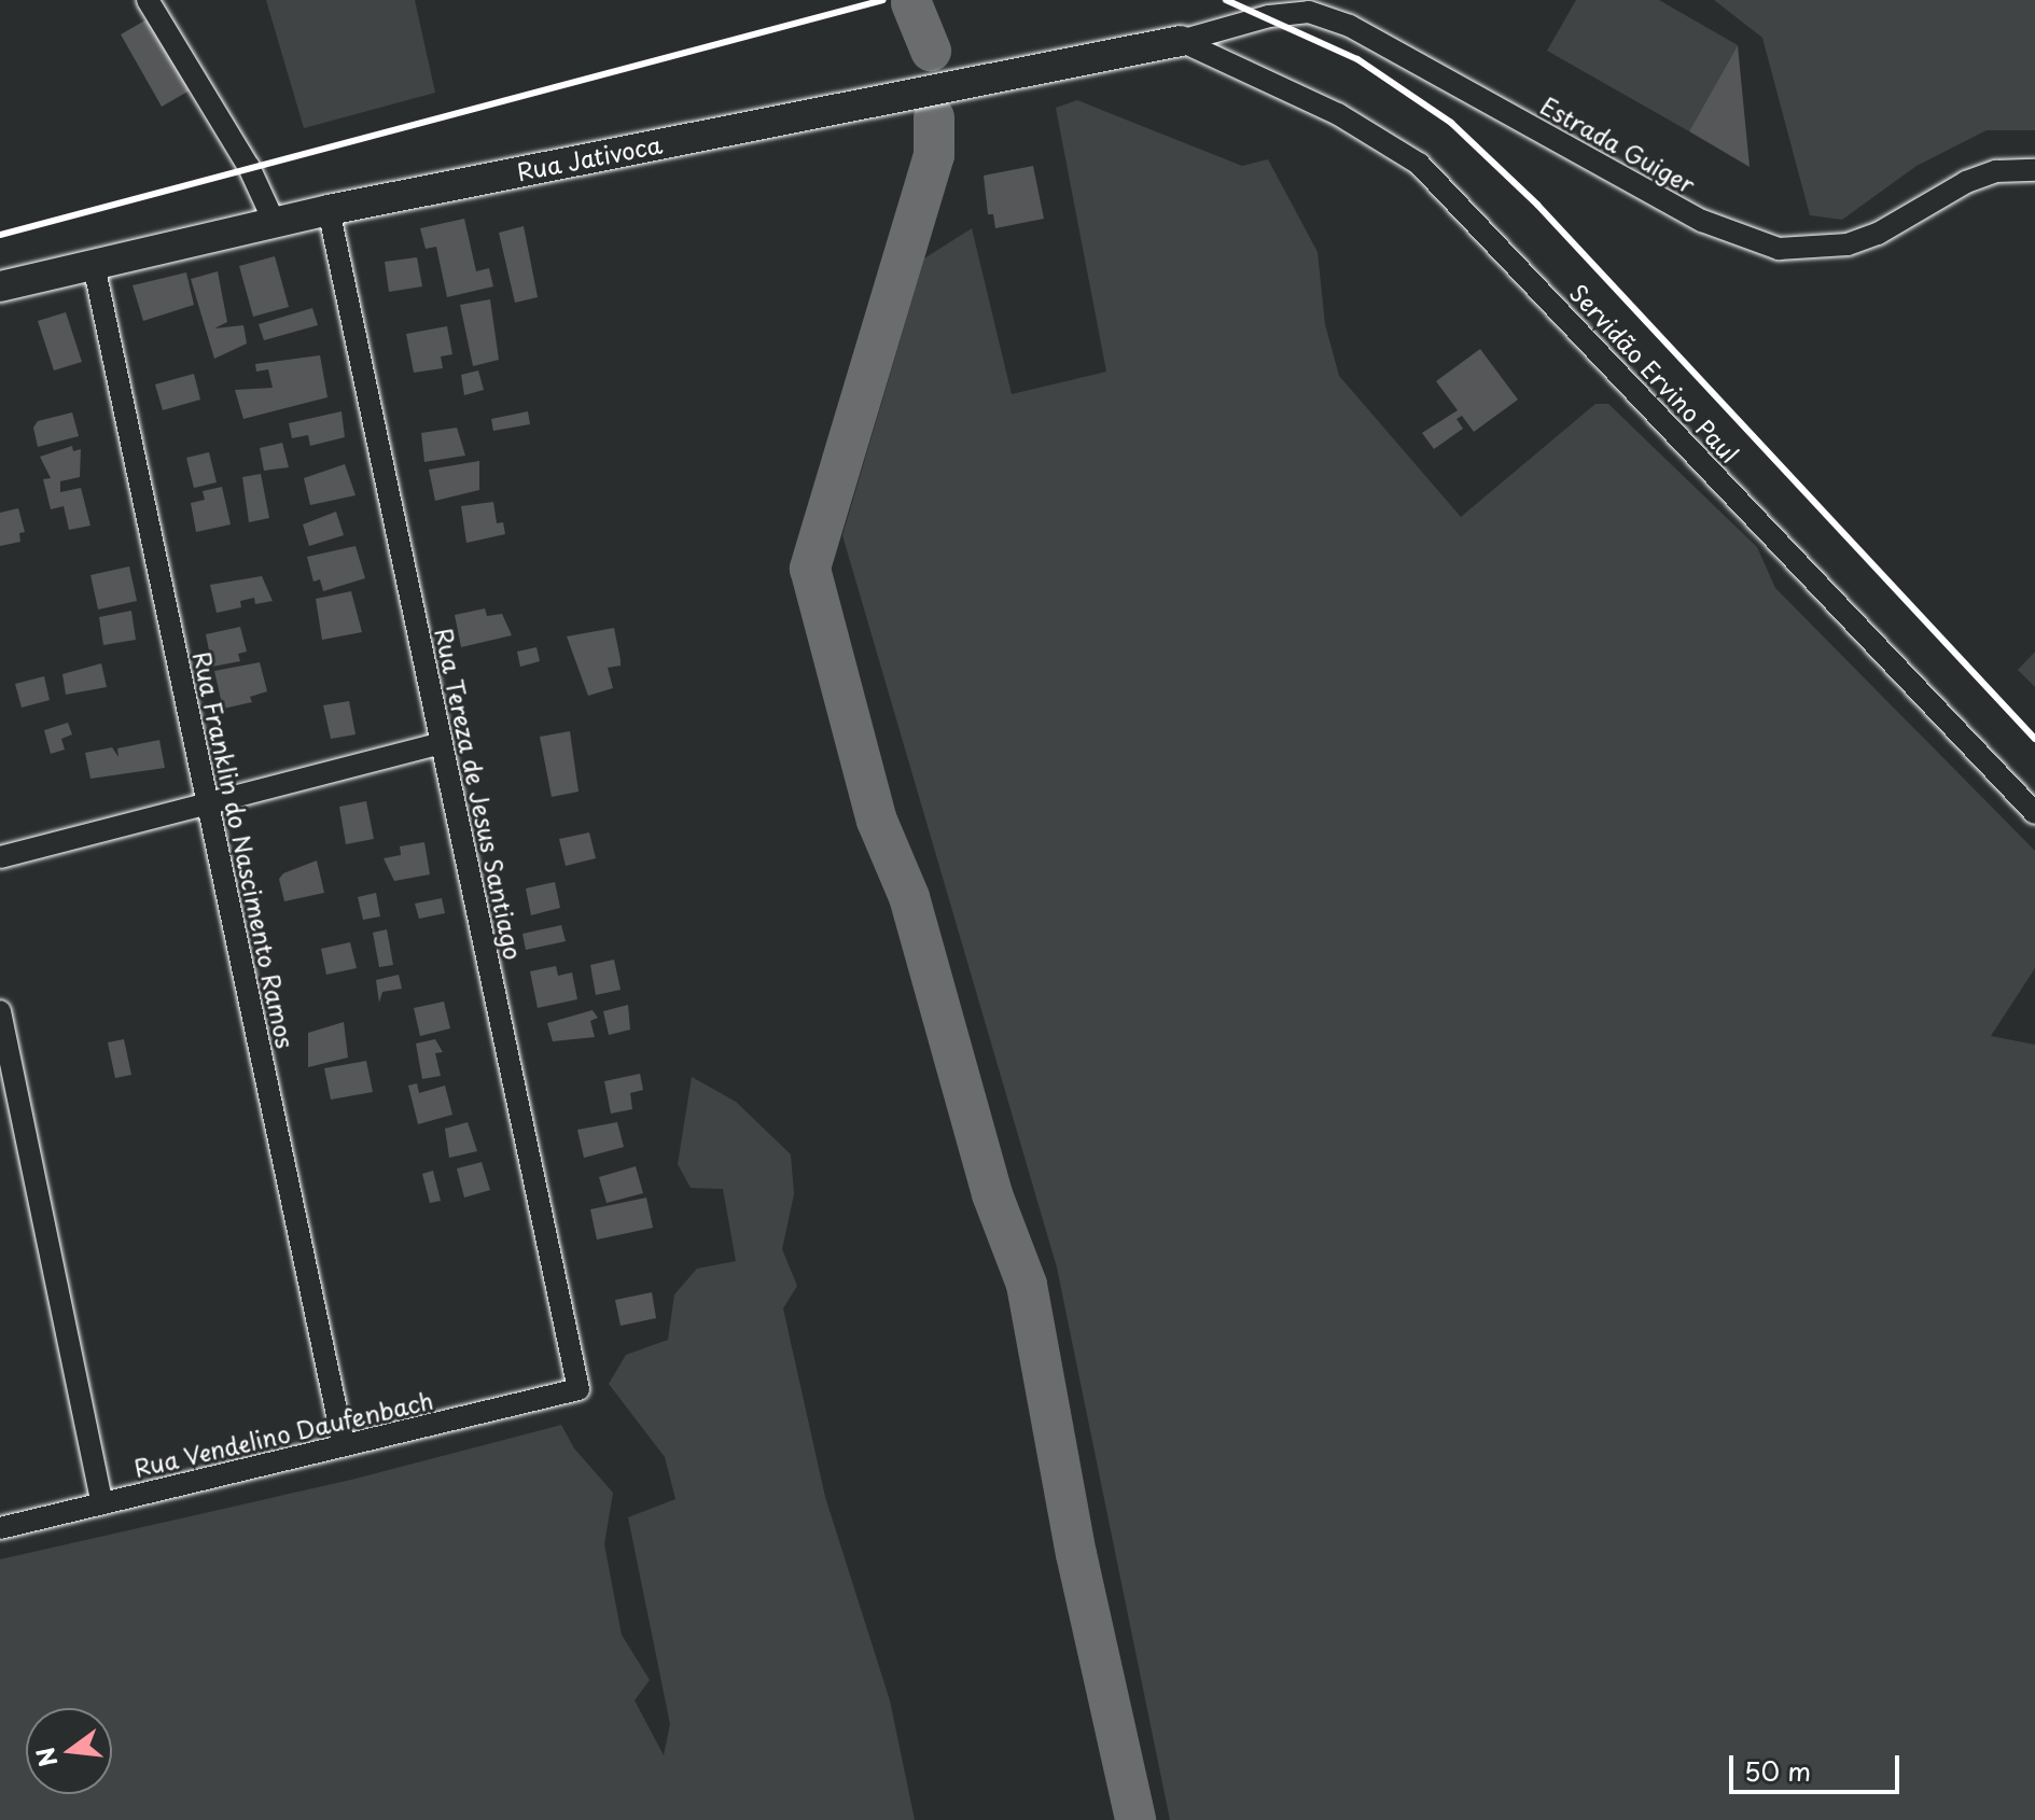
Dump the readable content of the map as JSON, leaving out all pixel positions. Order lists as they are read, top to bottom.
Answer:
{
  "streets": {
    "street": [
      "Estrada Guiger",
      "Rua Jativoca",
      "Servidão Ervino Paul",
      "Rua Tereza de Jesus Santiago",
      "Rua Franklin do Nascimento Ramos",
      "Rua Vendelino Daufenbach"
    ]
  },
  "crossings": [
    ["Estrada Guiger", "Rua Jativoca"],
    ["Estrada Guiger", "Servidão Ervino Paul"],
    ["Rua Jativoca", "Servidão Ervino Paul"],
    ["Rua Jativoca", "Rua Tereza de Jesus Santiago"],
    ["Rua Jativoca", "Rua Franklin do Nascimento Ramos"],
    ["Rua Tereza de Jesus Santiago", "Rua Vendelino Daufenbach"],
    ["Rua Franklin do Nascimento Ramos", "Rua Vendelino Daufenbach"]
  ],
  "scale_bar": "50 m",
  "north": "left"
}
